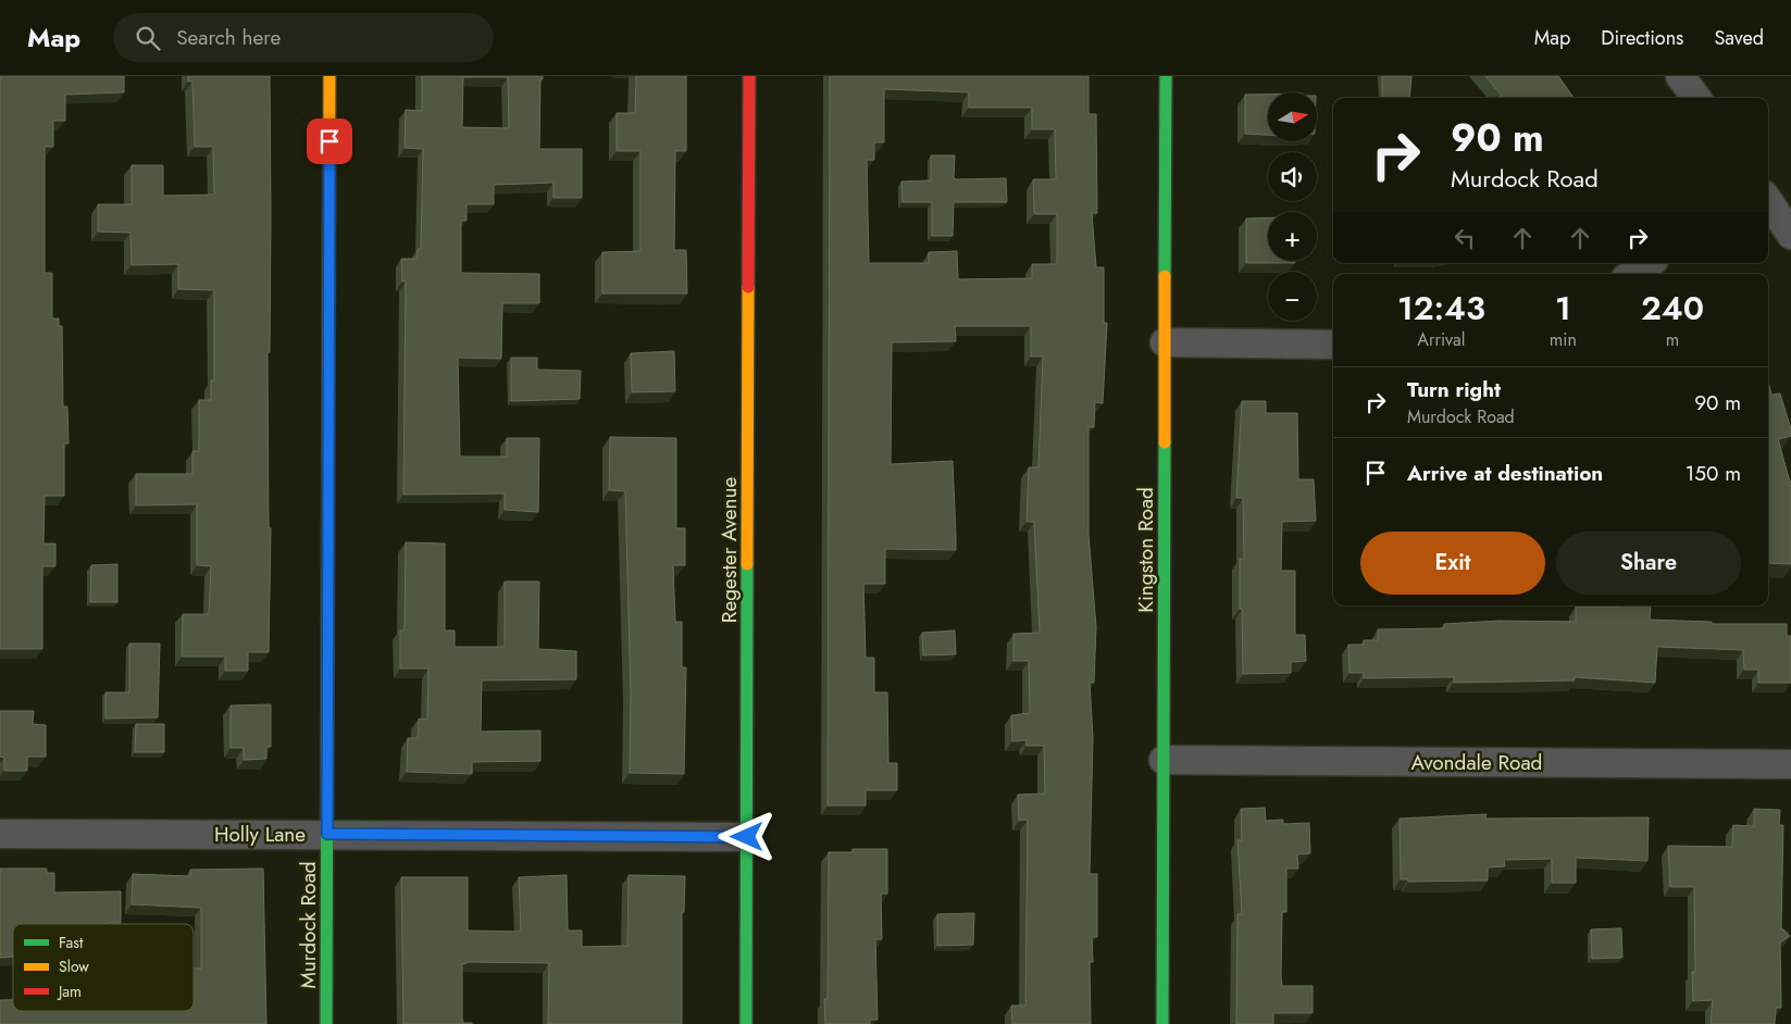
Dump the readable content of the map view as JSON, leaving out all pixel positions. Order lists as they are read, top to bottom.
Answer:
{
  "streets": {
    "street": [
      "Regester Avenue",
      "Kingston Road",
      "Avondale Road",
      "Holly Lane",
      "Murdock Road"
    ]
  },
  "crossings": [
    ["Regester Avenue", "Holly Lane"],
    ["Kingston Road", "Avondale Road"],
    ["Holly Lane", "Murdock Road"]
  ],
  "legend": ["Fast", "Slow", "Jam"],
  "north": "right",
  "page": {
    "header": "Map",
    "search": "Search here",
    "nav": ["Map", "Directions", "Saved"],
    "map_buttons": ["+", "−"],
    "turn": ["90 m", "Murdock Road"],
    "eta": [
      "12:43",
      "Arrival",
      "1",
      "min",
      "240",
      "m"
    ],
    "list": [
      {
        "name": "Turn right",
        "note": "Murdock Road",
        "value": "90 m"
      },
      {
        "name": "Arrive at destination",
        "value": "150 m"
      }
    ],
    "buttons": ["Exit", "Share"]
  }
}
